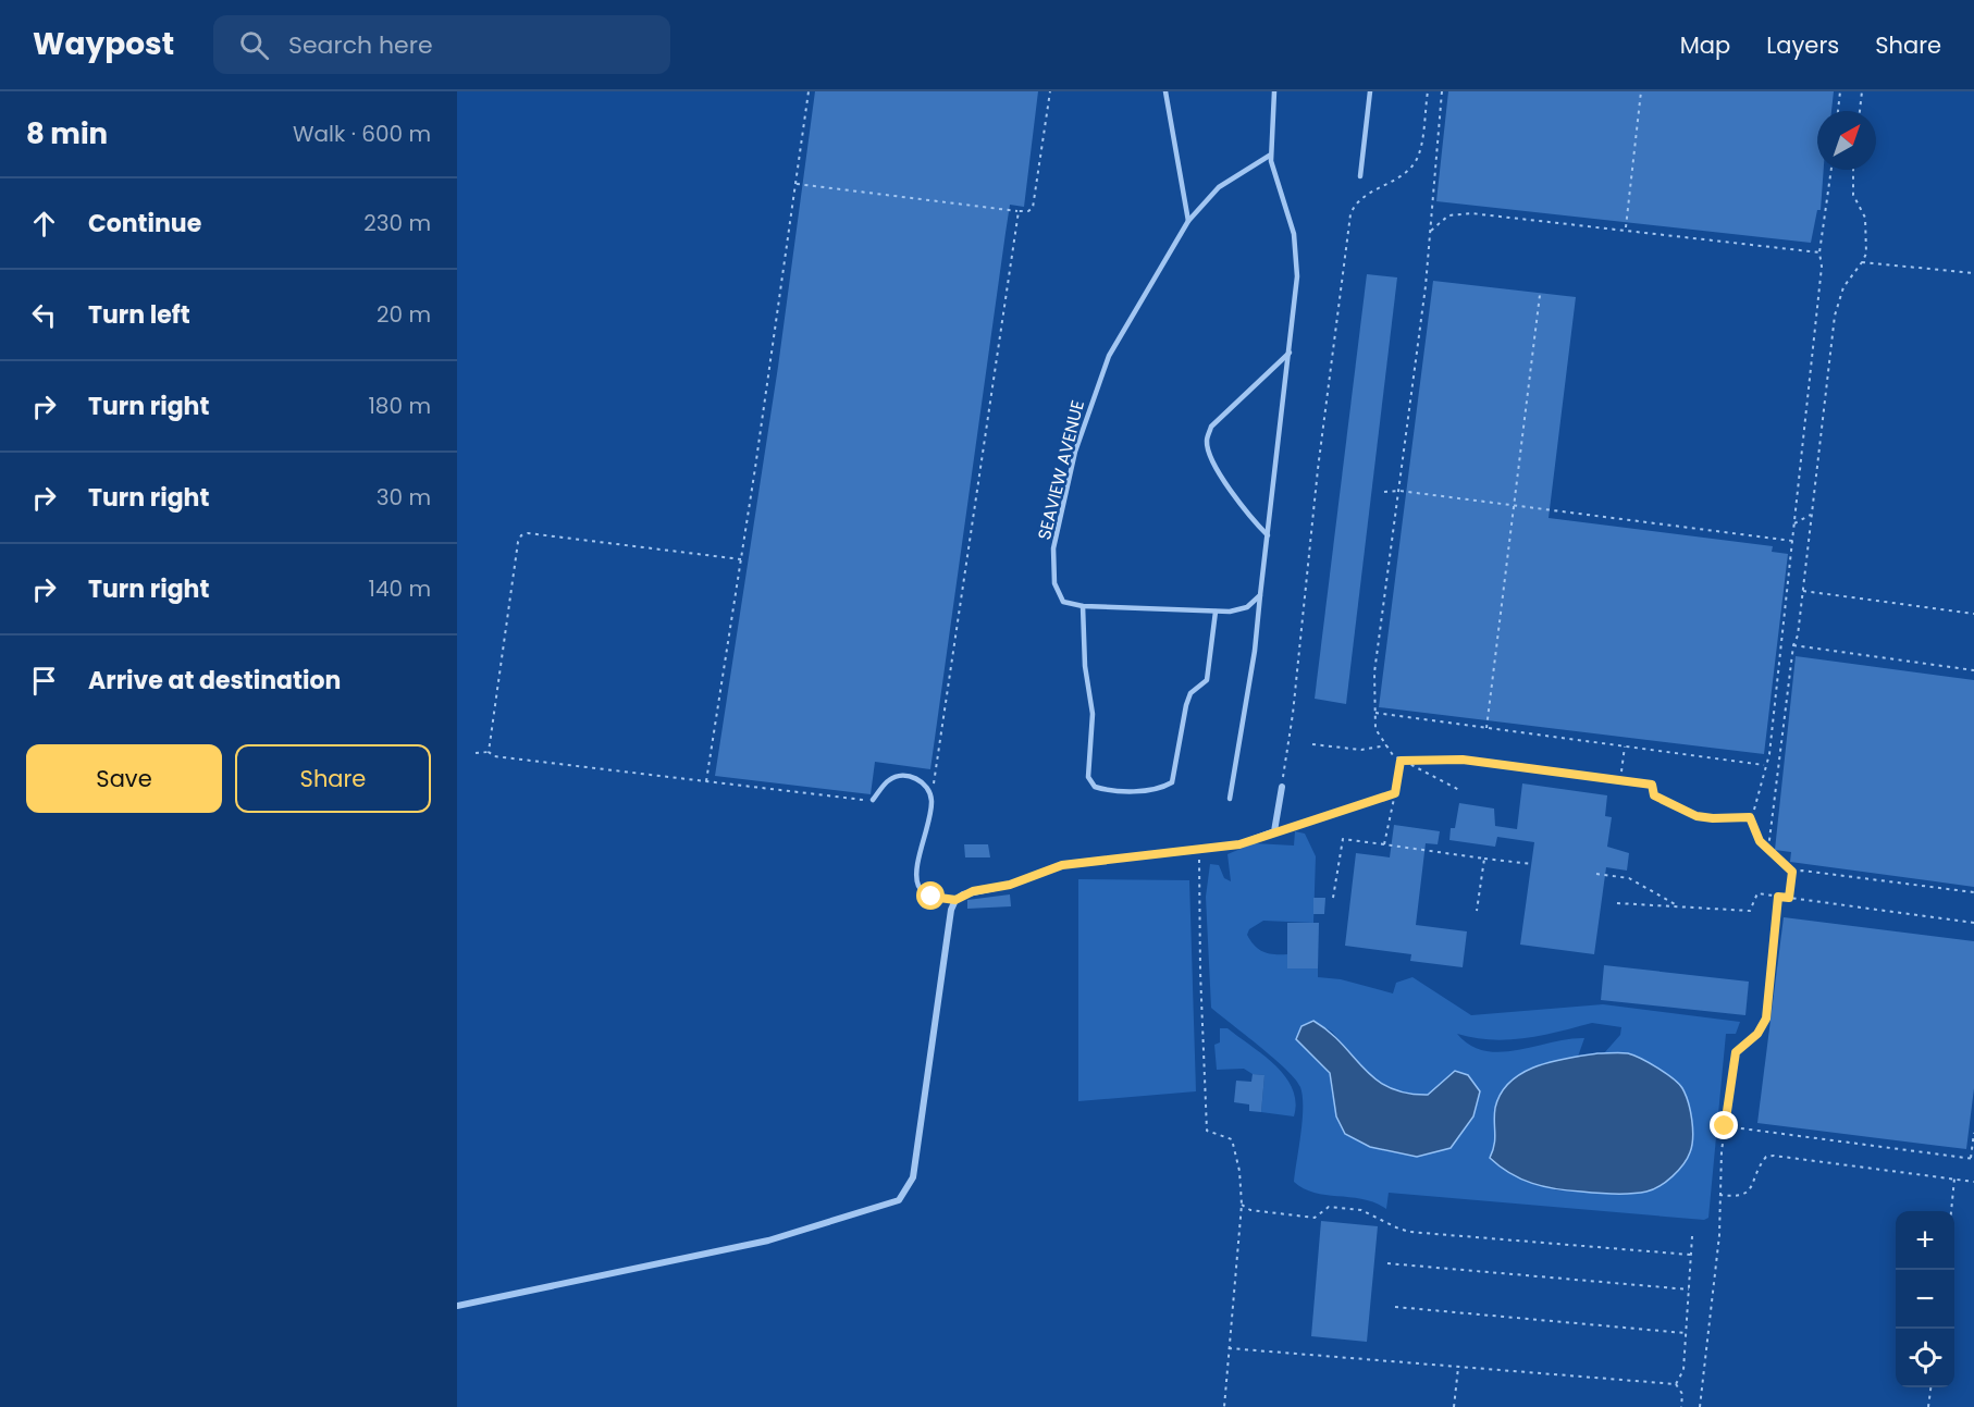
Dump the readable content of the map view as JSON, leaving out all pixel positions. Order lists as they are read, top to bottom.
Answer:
{
  "streets": {
    "lane": ["SEAVIEW AVENUE"]
  },
  "north": "top right",
  "page": {
    "header": "Waypost",
    "search": "Search here",
    "nav": ["Map", "Layers", "Share"],
    "heading": ["8 min", "Walk · 600 m"],
    "list": [
      ["Continue", "230 m"],
      ["Turn left", "20 m"],
      ["Turn right", "180 m"],
      ["Turn right", "30 m"],
      ["Turn right", "140 m"],
      "Arrive at destination"
    ],
    "buttons": ["Save", "Share"],
    "map_buttons": ["+", "−"]
  }
}
